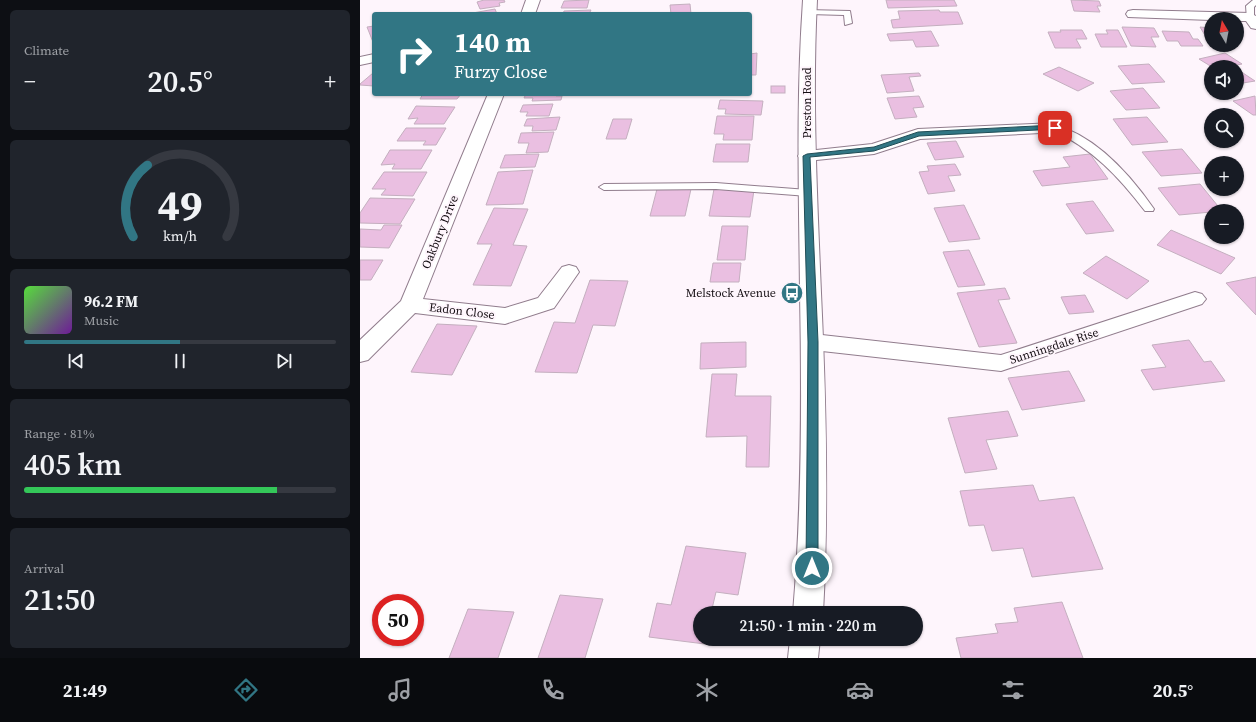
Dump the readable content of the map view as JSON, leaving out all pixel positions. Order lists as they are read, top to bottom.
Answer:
{
  "streets": {
    "street": [
      "Preston Road",
      "Oakbury Drive",
      "Eadon Close",
      "Sunningdale Rise"
    ]
  },
  "crossings": [
    ["Preston Road", "Sunningdale Rise"],
    ["Oakbury Drive", "Eadon Close"]
  ],
  "places": {
    "bus stop": ["Melstock Avenue"]
  },
  "north": "top",
  "page": {
    "tile": [
      "Climate",
      ["Range · 81%", "405 km"],
      ["Arrival", "21:50"]
    ],
    "map_buttons": ["+", "−"],
    "turn": ["140 m", "Furzy Close"],
    "heat": ["−", "20.5°", "+"],
    "song": ["96.2 FM", "Music"],
    "limit": "50",
    "trip": "21:50 · 1 min · 220 m",
    "tabs": ["21:49", "20.5°"],
    "gauge": ["49", "km/h"]
  }
}
